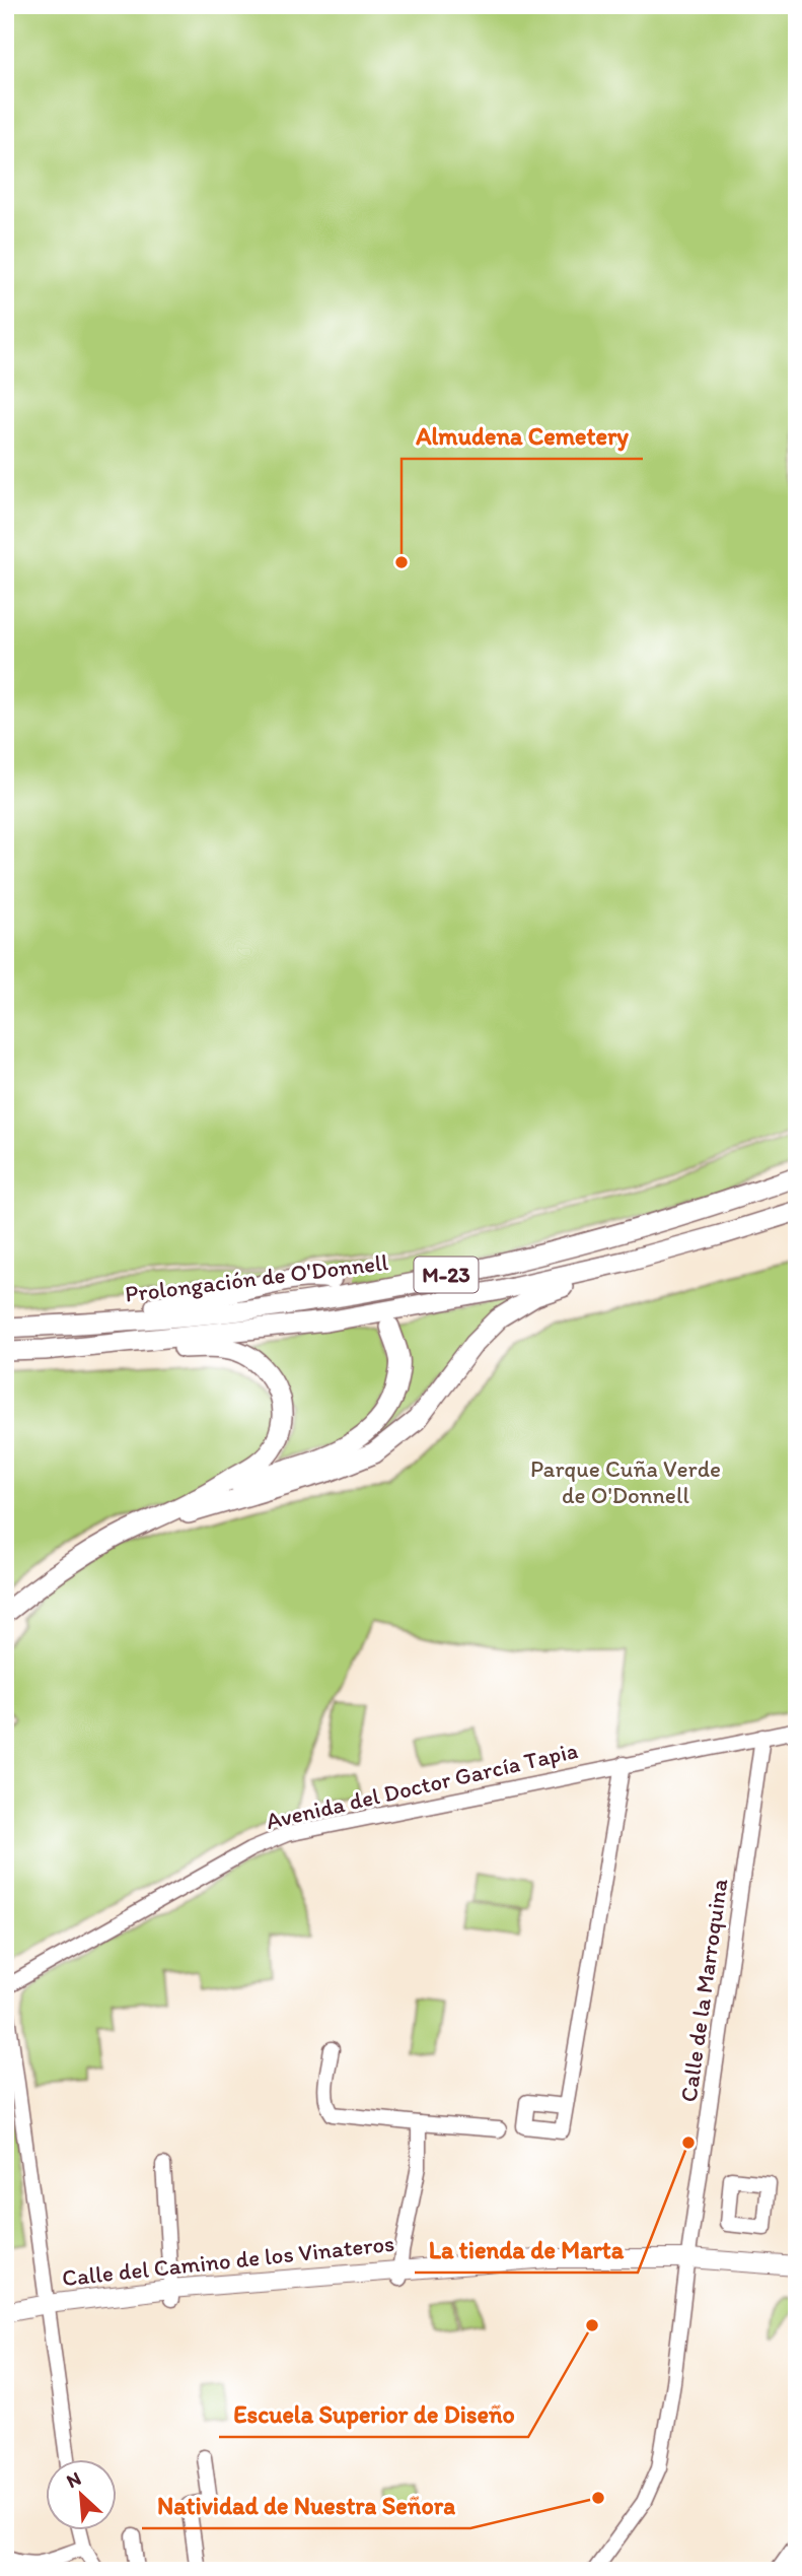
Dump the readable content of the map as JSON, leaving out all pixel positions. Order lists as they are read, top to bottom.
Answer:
{
  "streets": {
    "highway": ["M-23", "Prolongación de O'Donnell"],
    "main road": ["Calle del Camino de los Vinateros"],
    "street": ["Avenida del Doctor García Tapia", "Calle de la Marroquina"]
  },
  "crossings": [
    ["Avenida del Doctor García Tapia", "Calle de la Marroquina"],
    ["Calle de la Marroquina", "Calle del Camino de los Vinateros"]
  ],
  "parks": ["Parque Cuña Verde de O'Donnell"],
  "places": [
    "Almudena Cemetery",
    "La tienda de Marta",
    "Escuela Superior de Diseño",
    "Natividad de Nuestra Señora"
  ],
  "north": "top left"
}
